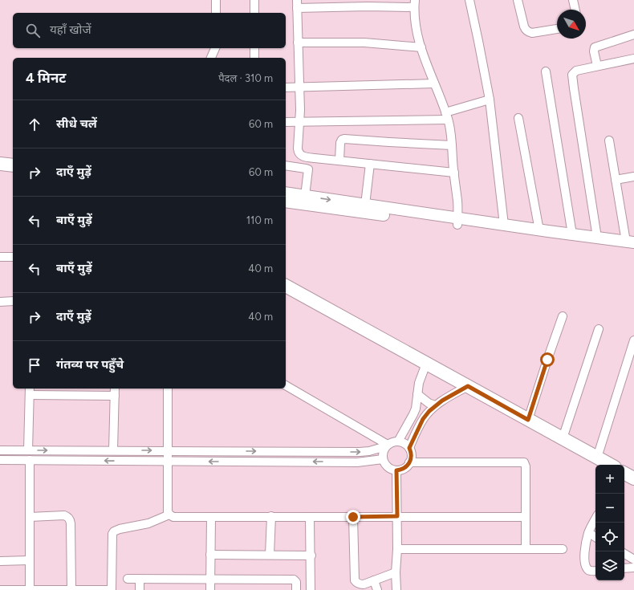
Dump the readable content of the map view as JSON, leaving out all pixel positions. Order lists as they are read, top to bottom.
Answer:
{
  "north": "bottom right",
  "page": {
    "search": "यहाँ खोजें",
    "heading": ["4 मिनट", "पैदल · 310 m"],
    "list": [
      ["सीधे चलें", "60 m"],
      ["दाएँ मुड़ें", "60 m"],
      ["बाएँ मुड़ें", "110 m"],
      ["बाएँ मुड़ें", "40 m"],
      ["दाएँ मुड़ें", "40 m"],
      "गंतव्य पर पहुँचे"
    ],
    "map_buttons": ["+", "−"]
  }
}
